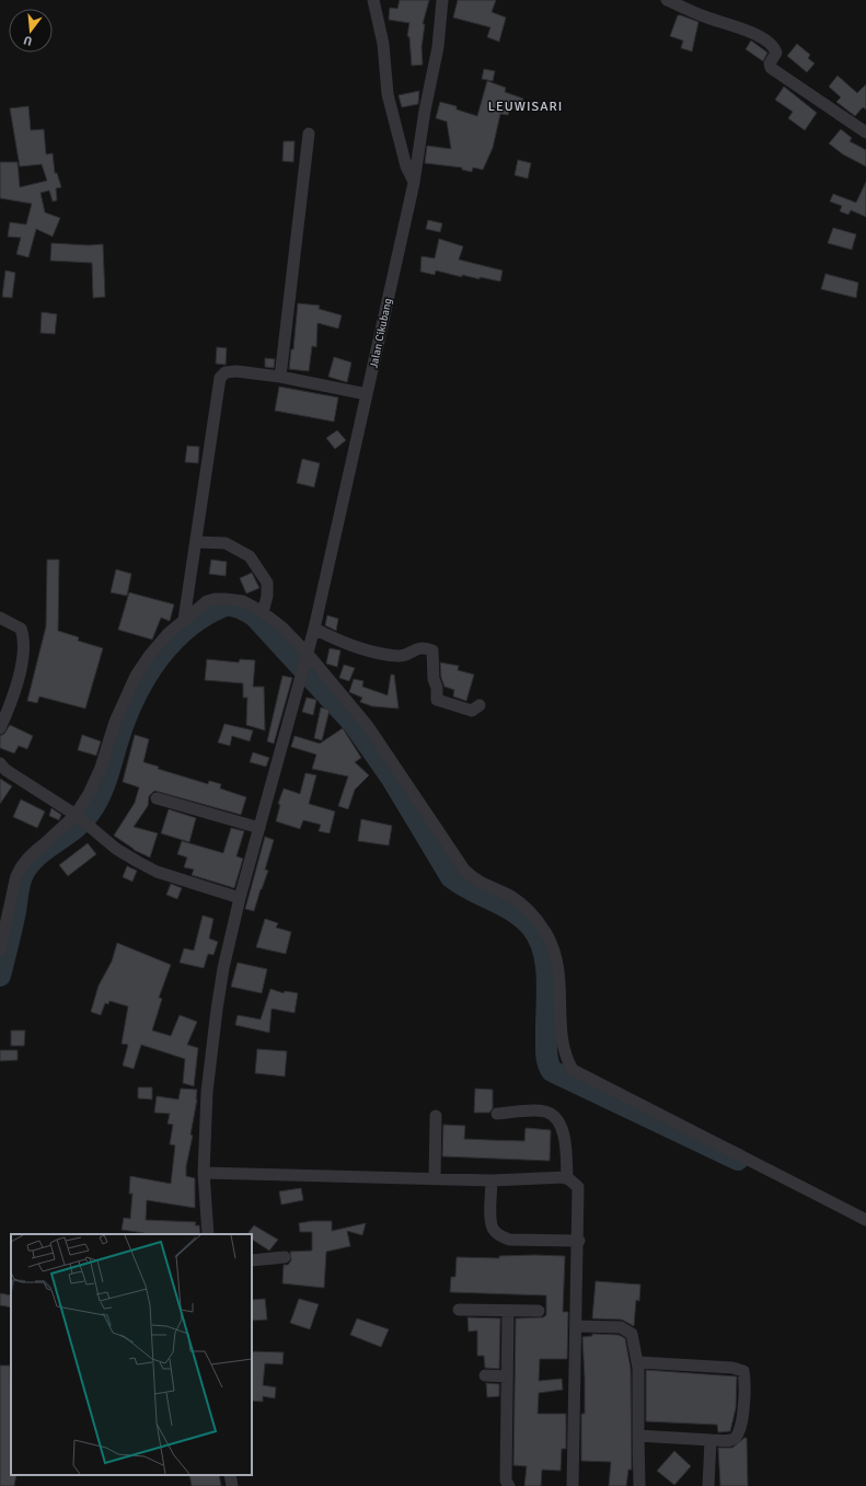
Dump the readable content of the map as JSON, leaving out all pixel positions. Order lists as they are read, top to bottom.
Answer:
{
  "streets": {
    "street": ["Jalan Cikubang"]
  },
  "districts": ["LEUWISARI"],
  "north": "bottom"
}
